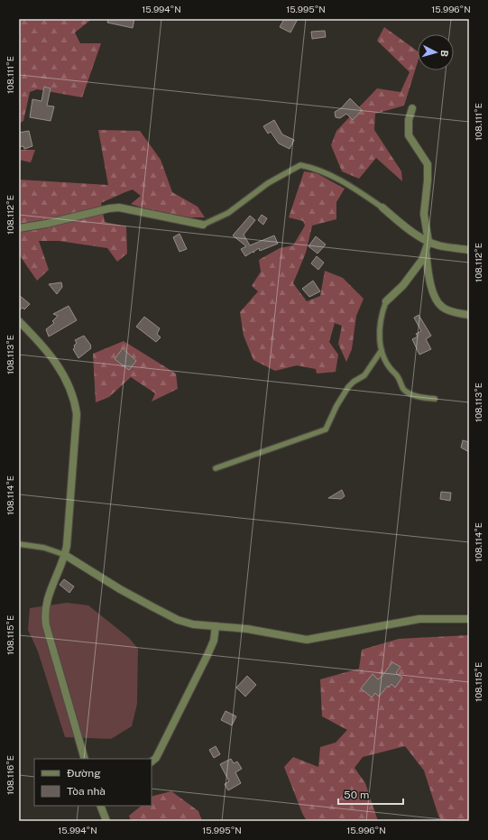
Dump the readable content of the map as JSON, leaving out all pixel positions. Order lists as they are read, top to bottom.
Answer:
{
  "legend": ["Đường", "Tòa nhà"],
  "scale_bar": "50 m",
  "north": "right",
  "coordinates": [
    "15.994°N",
    "15.995°N",
    "15.996°N",
    "108.111°E",
    "108.112°E",
    "108.113°E",
    "108.114°E",
    "108.115°E",
    "108.116°E"
  ]
}
